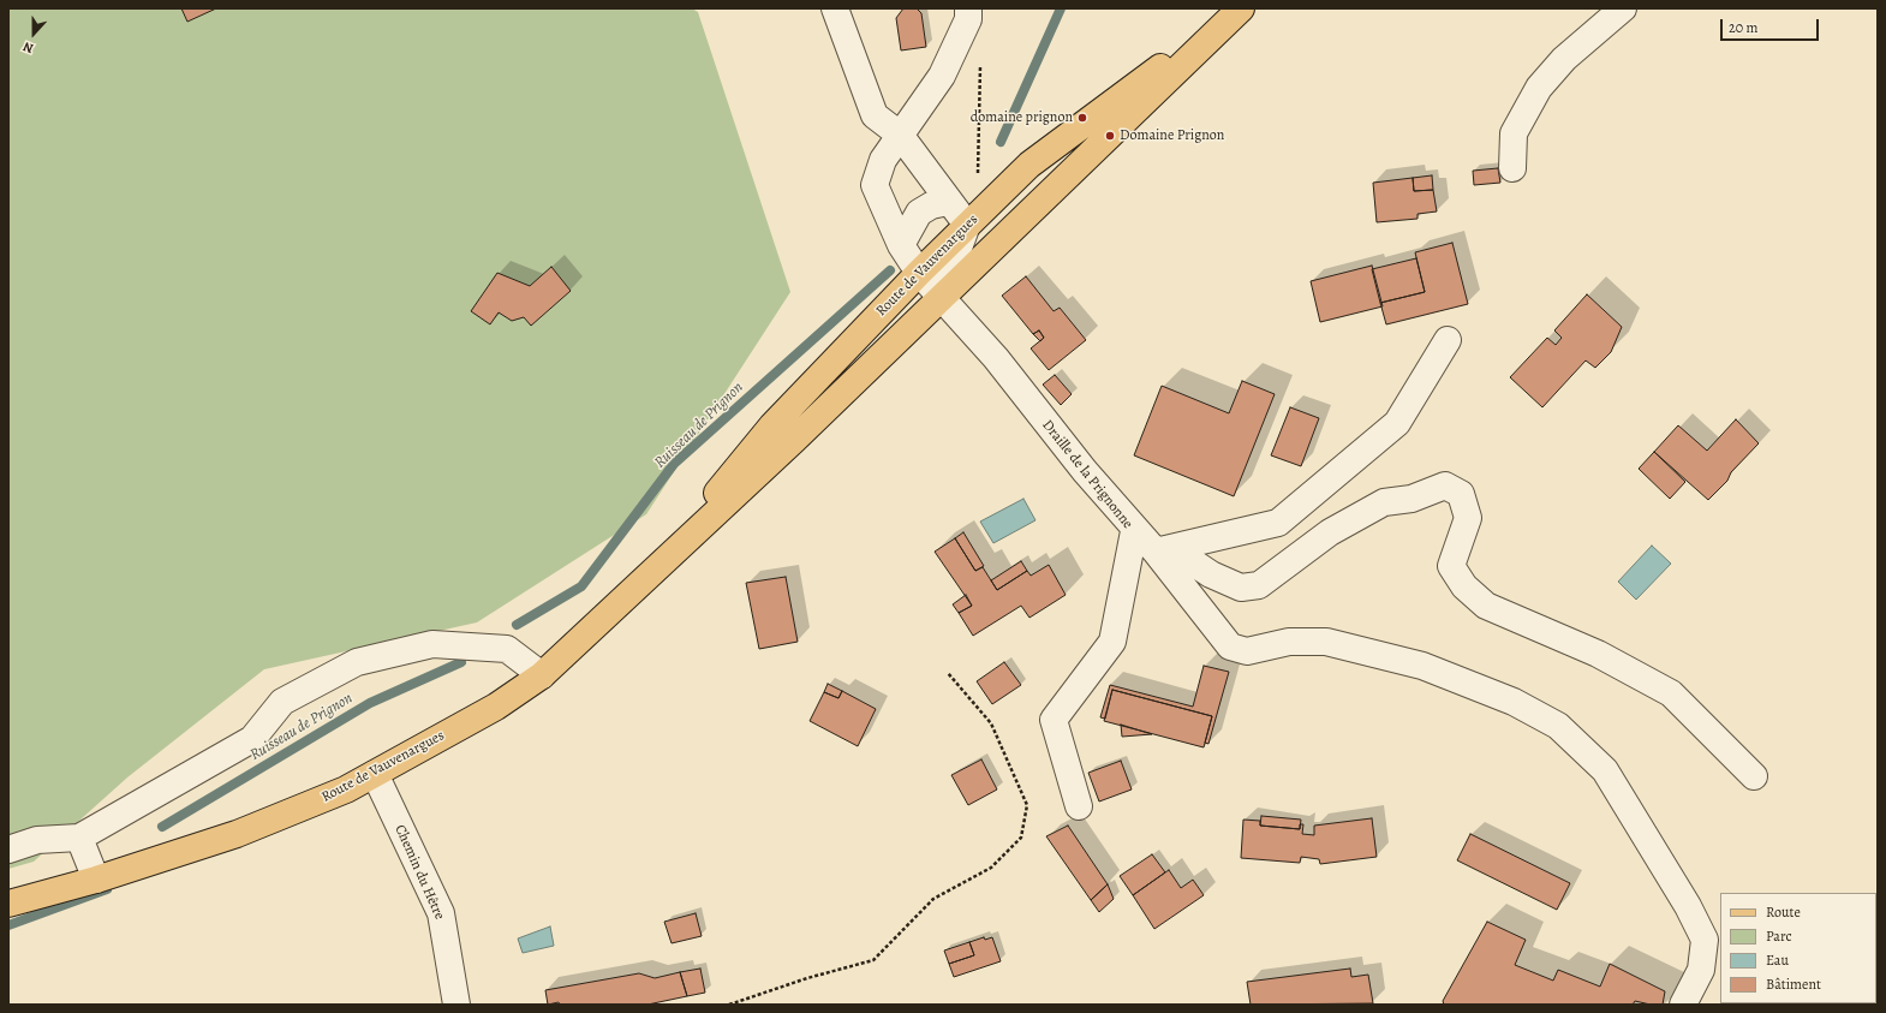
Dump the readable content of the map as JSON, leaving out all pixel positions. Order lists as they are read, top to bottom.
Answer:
{
  "streets": {
    "main road": ["Route de Vauvenargues"],
    "street": ["Draille de la Prignonne", "Chemin du Hêtre"]
  },
  "crossings": [
    ["Route de Vauvenargues", "Draille de la Prignonne"],
    ["Route de Vauvenargues", "Chemin du Hêtre"]
  ],
  "water": ["Ruisseau de Prignon"],
  "places": ["domaine prignon", "Domaine Prignon"],
  "legend": [
    "Route",
    "Parc",
    "Eau",
    "Bâtiment"
  ],
  "scale_bar": "20 m",
  "north": "bottom"
}
